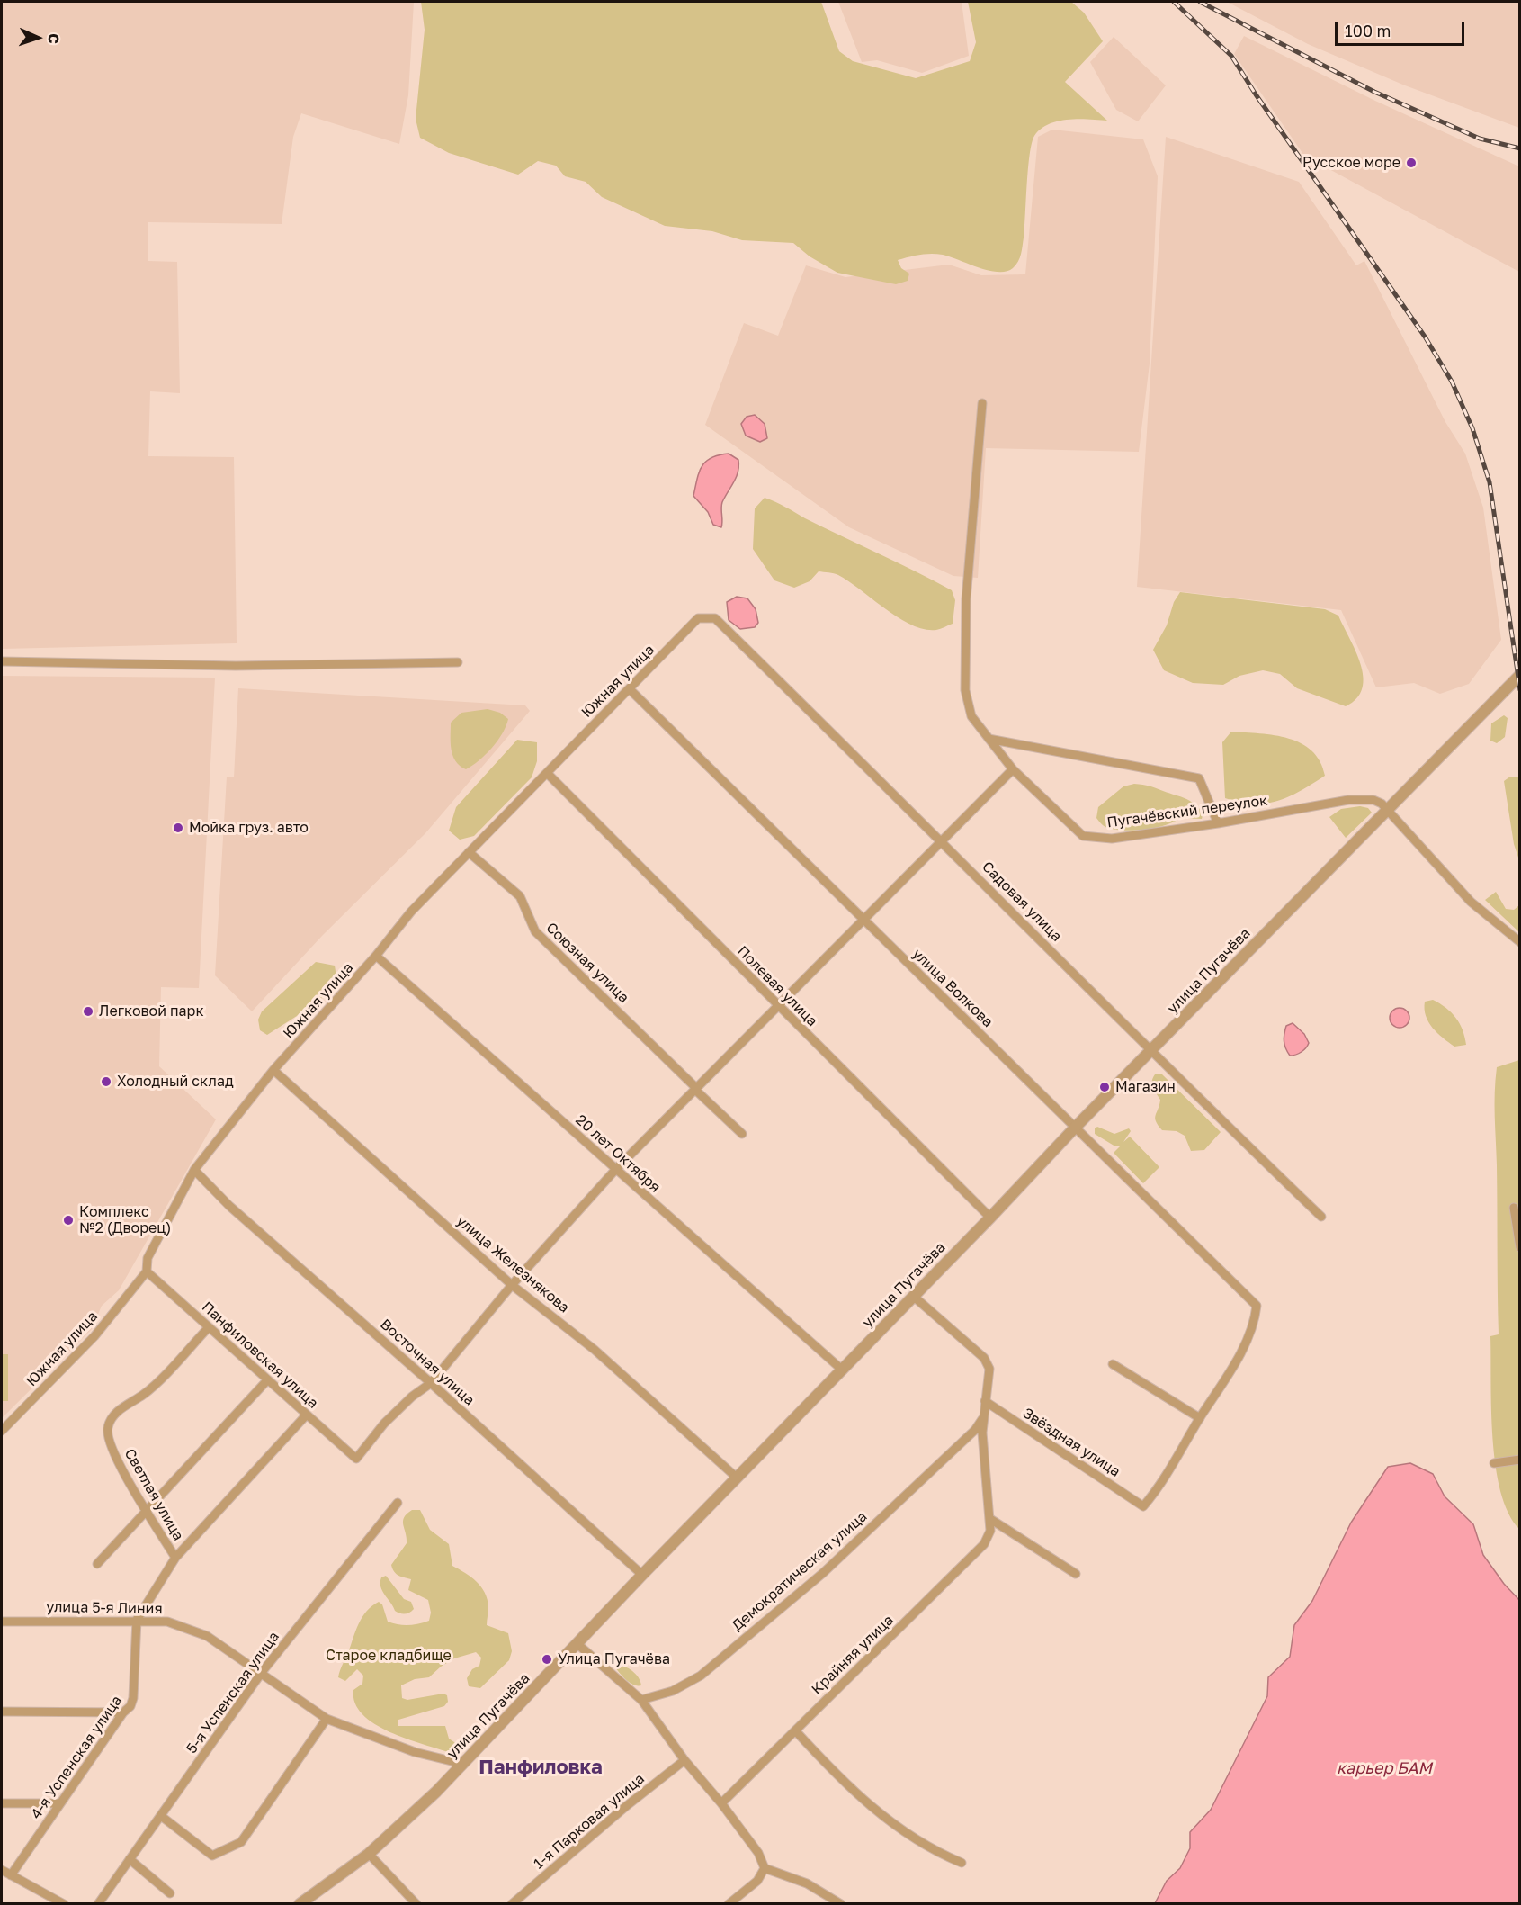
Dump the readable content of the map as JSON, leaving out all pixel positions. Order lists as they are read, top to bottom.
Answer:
{
  "streets": {
    "street": [
      "Южная улица",
      "Пугачёвский переулок",
      "Садовая улица",
      "Союзная улица",
      "улица Пугачёва",
      "Полевая улица",
      "улица Волкова",
      "20 лет Октября",
      "улица Железнякова",
      "Панфиловская улица",
      "Восточная улица",
      "Звёздная улица",
      "Светлая улица",
      "Демократическая улица",
      "улица 5-я Линия",
      "Крайняя улица",
      "5-я Успенская улица",
      "4-я Успенская улица",
      "1-я Парковая улица"
    ]
  },
  "crossings": [
    ["Южная улица", "Садовая улица"],
    ["Южная улица", "Союзная улица"],
    ["Южная улица", "Полевая улица"],
    ["Южная улица", "улица Волкова"],
    ["Южная улица", "20 лет Октября"],
    ["Южная улица", "улица Железнякова"],
    ["Южная улица", "Панфиловская улица"],
    ["Южная улица", "Восточная улица"],
    ["Пугачёвский переулок", "улица Пугачёва"],
    ["Садовая улица", "улица Пугачёва"],
    ["улица Пугачёва", "Полевая улица"],
    ["улица Пугачёва", "улица Волкова"],
    ["улица Пугачёва", "20 лет Октября"],
    ["улица Пугачёва", "улица Железнякова"],
    ["улица Пугачёва", "Восточная улица"],
    ["улица Пугачёва", "улица 5-я Линия"],
    ["улица Волкова", "Звёздная улица"],
    ["Панфиловская улица", "Восточная улица"],
    ["Панфиловская улица", "Светлая улица"],
    ["Панфиловская улица", "4-я Успенская улица"],
    ["Светлая улица", "4-я Успенская улица"],
    ["улица 5-я Линия", "5-я Успенская улица"],
    ["улица 5-я Линия", "4-я Успенская улица"]
  ],
  "districts": ["Панфиловка"],
  "water": ["карьер БАМ"],
  "parks": ["Старое кладбище"],
  "places": [
    "Русское море",
    "Мойка груз. авто",
    "Легковой парк",
    "Холодный склад",
    "Магазин",
    "Комплекс №2 (Дворец)",
    "Улица Пугачёва"
  ],
  "scale_bar": "100 m",
  "north": "right"
}
